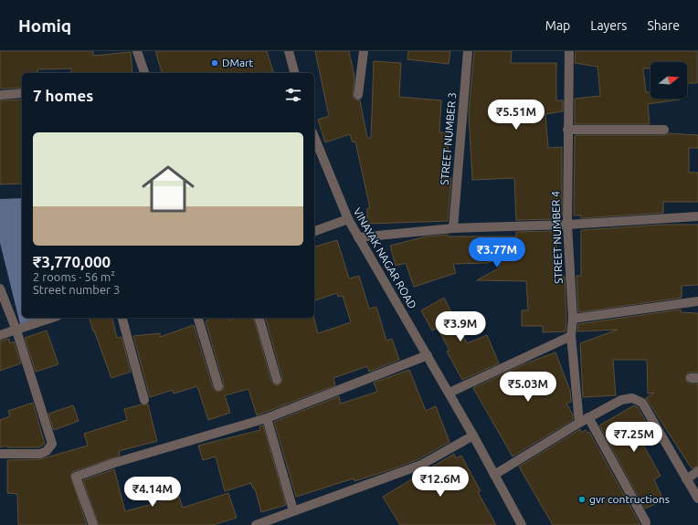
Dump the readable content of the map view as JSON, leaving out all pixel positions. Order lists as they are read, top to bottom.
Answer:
{
  "streets": {
    "street": ["STREET NUMBER 3", "STREET NUMBER 4", "VINAYAK NAGAR ROAD"]
  },
  "places": ["DMart", "gvr contructions"],
  "north": "right",
  "page": {
    "header": "Homiq",
    "nav": ["Map", "Layers", "Share"],
    "heading": "7 homes",
    "price": [
      "₹5.51M",
      "₹3.77M",
      "₹3.9M",
      "₹5.03M",
      "₹7.25M",
      "₹12.6M",
      "₹4.14M"
    ],
    "list": [
      {
        "name": "₹3,770,000",
        "note": "2 rooms · 56 m² · Street number 3"
      }
    ]
  }
}
